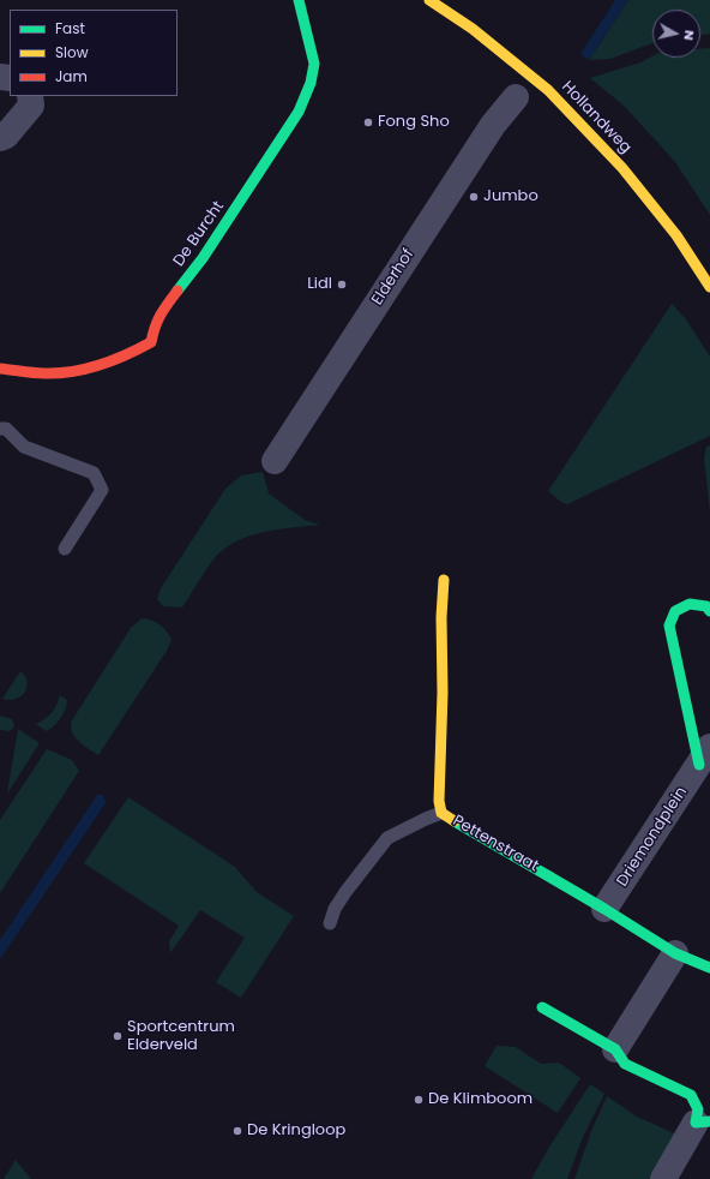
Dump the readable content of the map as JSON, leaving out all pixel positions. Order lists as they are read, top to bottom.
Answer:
{
  "streets": {
    "street": [
      "Hollandweg",
      "De Burcht",
      "Elderhof",
      "Driemondplein",
      "Pettenstraat"
    ]
  },
  "crossings": [
    ["Driemondplein", "Pettenstraat"]
  ],
  "places": [
    "Fong Sho",
    "Jumbo",
    "Lidl",
    "Sportcentrum Elderveld",
    "De Klimboom",
    "De Kringloop"
  ],
  "legend": ["Fast", "Slow", "Jam"],
  "north": "right"
}
